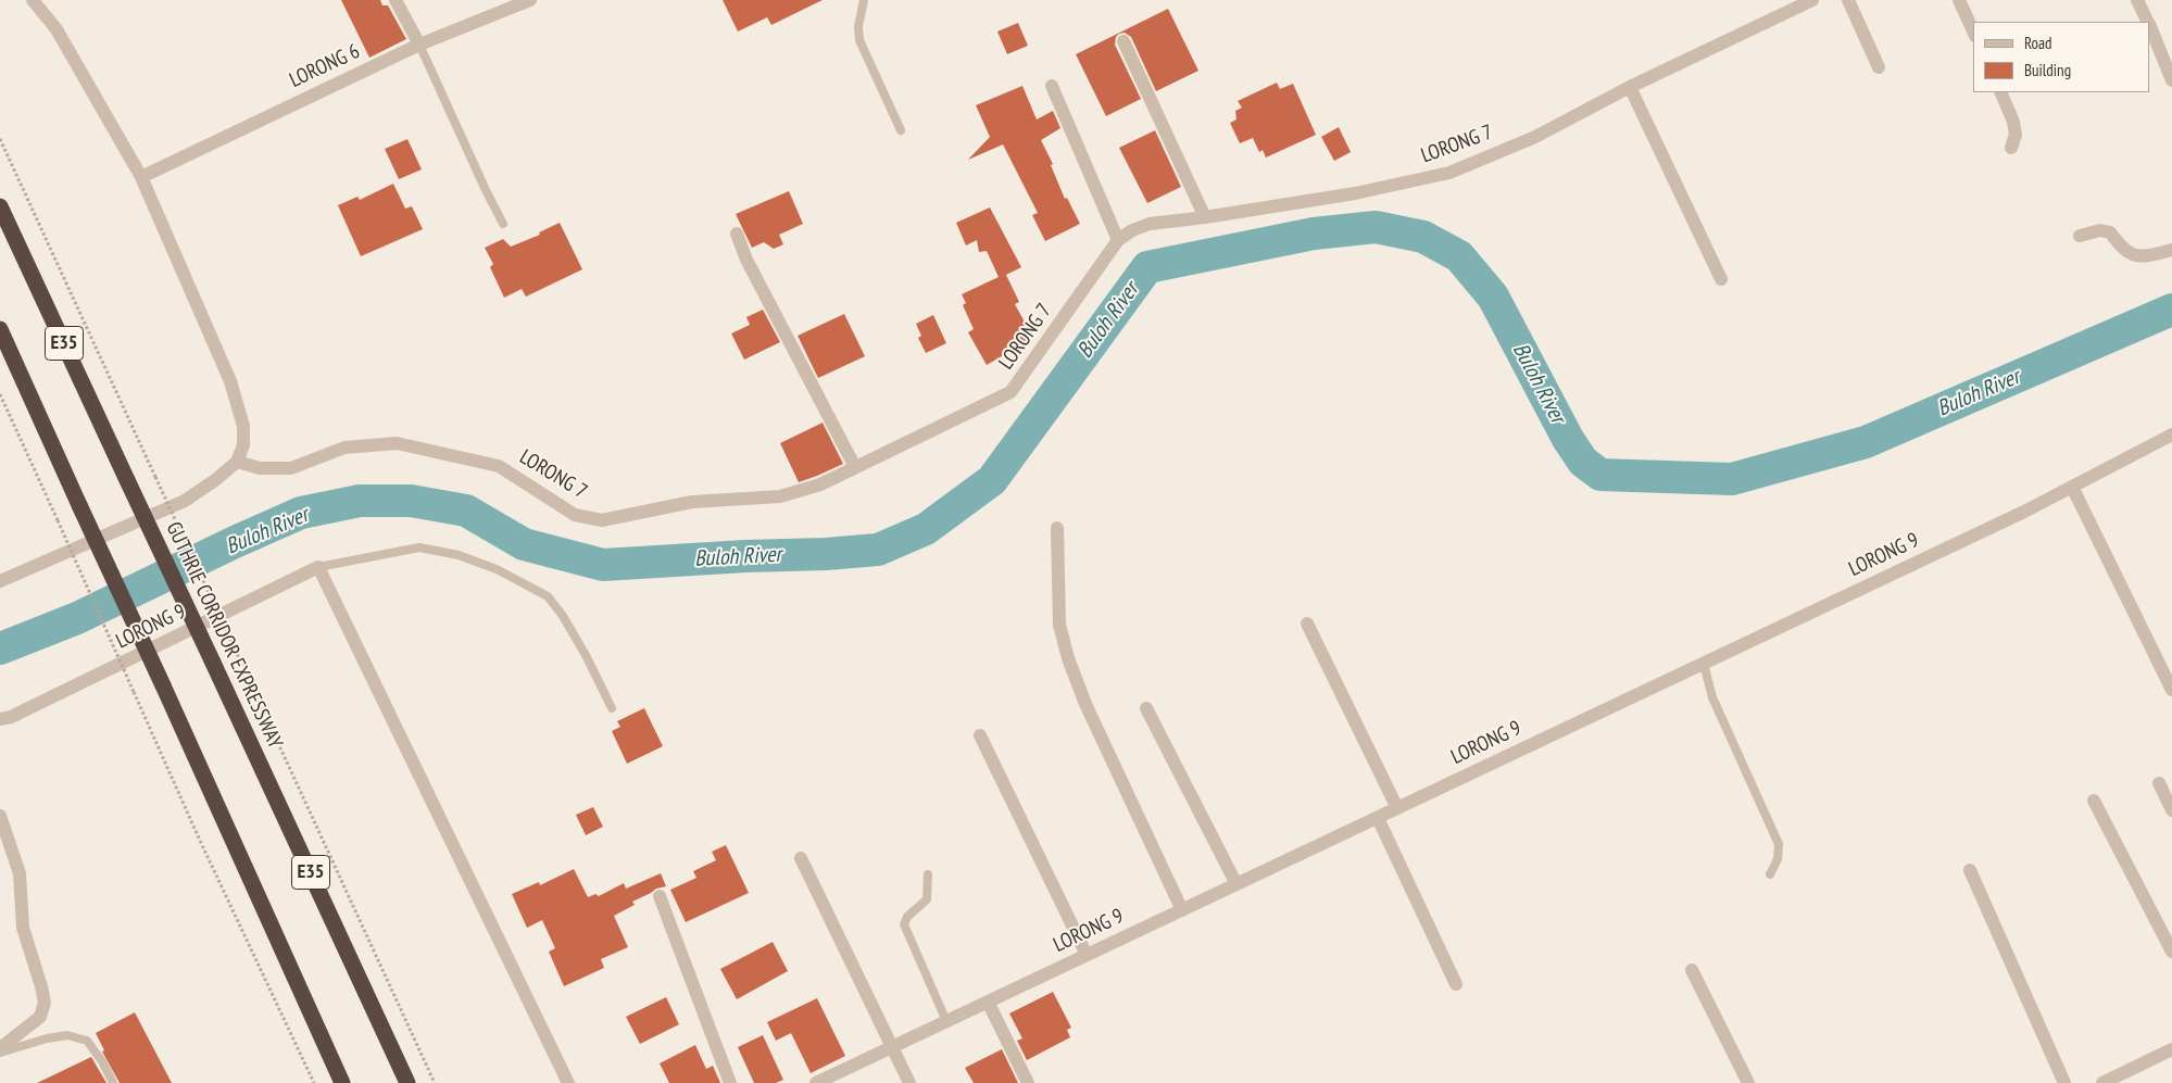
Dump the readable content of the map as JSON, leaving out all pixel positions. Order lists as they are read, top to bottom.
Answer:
{
  "streets": {
    "highway": ["E35", "GUTHRIE CORRIDOR EXPRESSWAY"],
    "street": ["LORONG 6", "LORONG 7", "LORONG 9"]
  },
  "water": ["Buloh River"],
  "legend": ["Road", "Building"]
}
